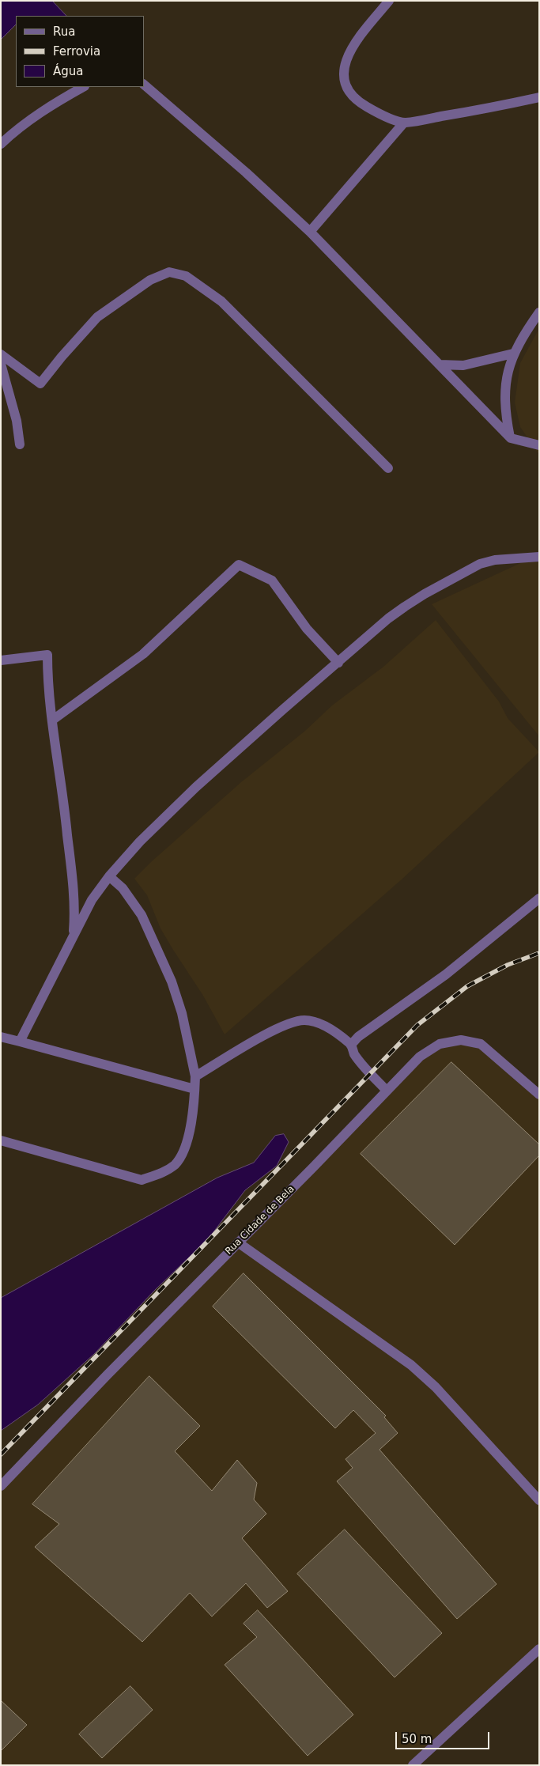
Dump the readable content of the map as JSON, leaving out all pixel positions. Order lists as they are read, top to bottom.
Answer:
{
  "streets": {
    "street": ["Rua Cidade de Bela"]
  },
  "legend": ["Rua", "Ferrovia", "Água"],
  "scale_bar": "50 m"
}
